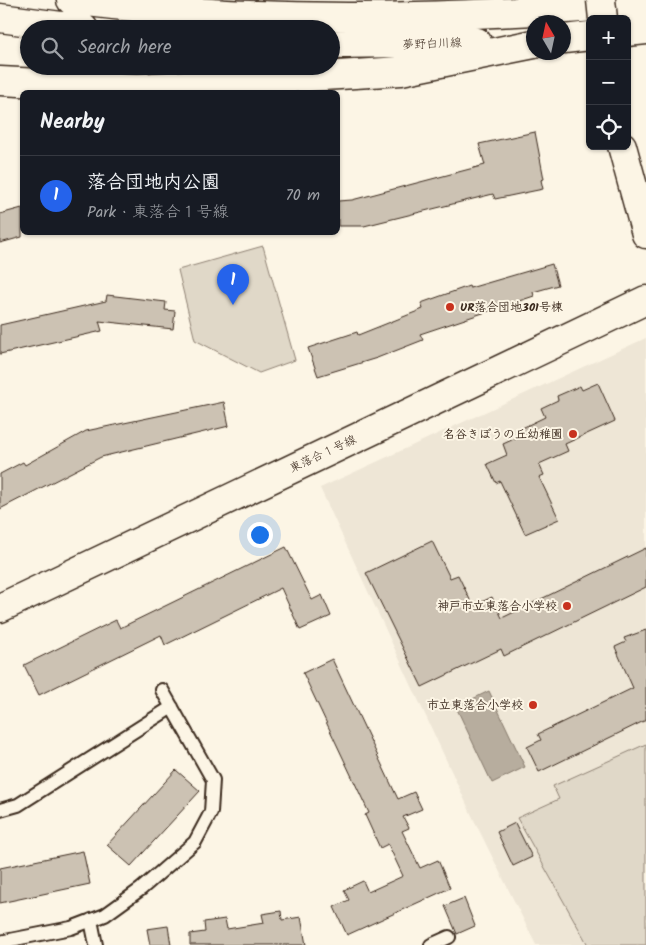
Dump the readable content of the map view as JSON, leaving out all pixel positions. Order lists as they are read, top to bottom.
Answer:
{
  "streets": {
    "street": ["夢野白川線", "東落合１号線"]
  },
  "places": [
    "UR落合団地301号棟",
    "名谷きぼうの丘幼稚園",
    "神戸市立東落合小学校",
    "市立東落合小学校"
  ],
  "north": "top",
  "page": {
    "map_buttons": ["+", "−"],
    "search": "Search here",
    "heading": "Nearby",
    "list": [
      {
        "mark": "1",
        "name": "落合団地内公園",
        "note": "Park · 東落合１号線",
        "value": "70 m"
      }
    ],
    "pins": "1"
  }
}
